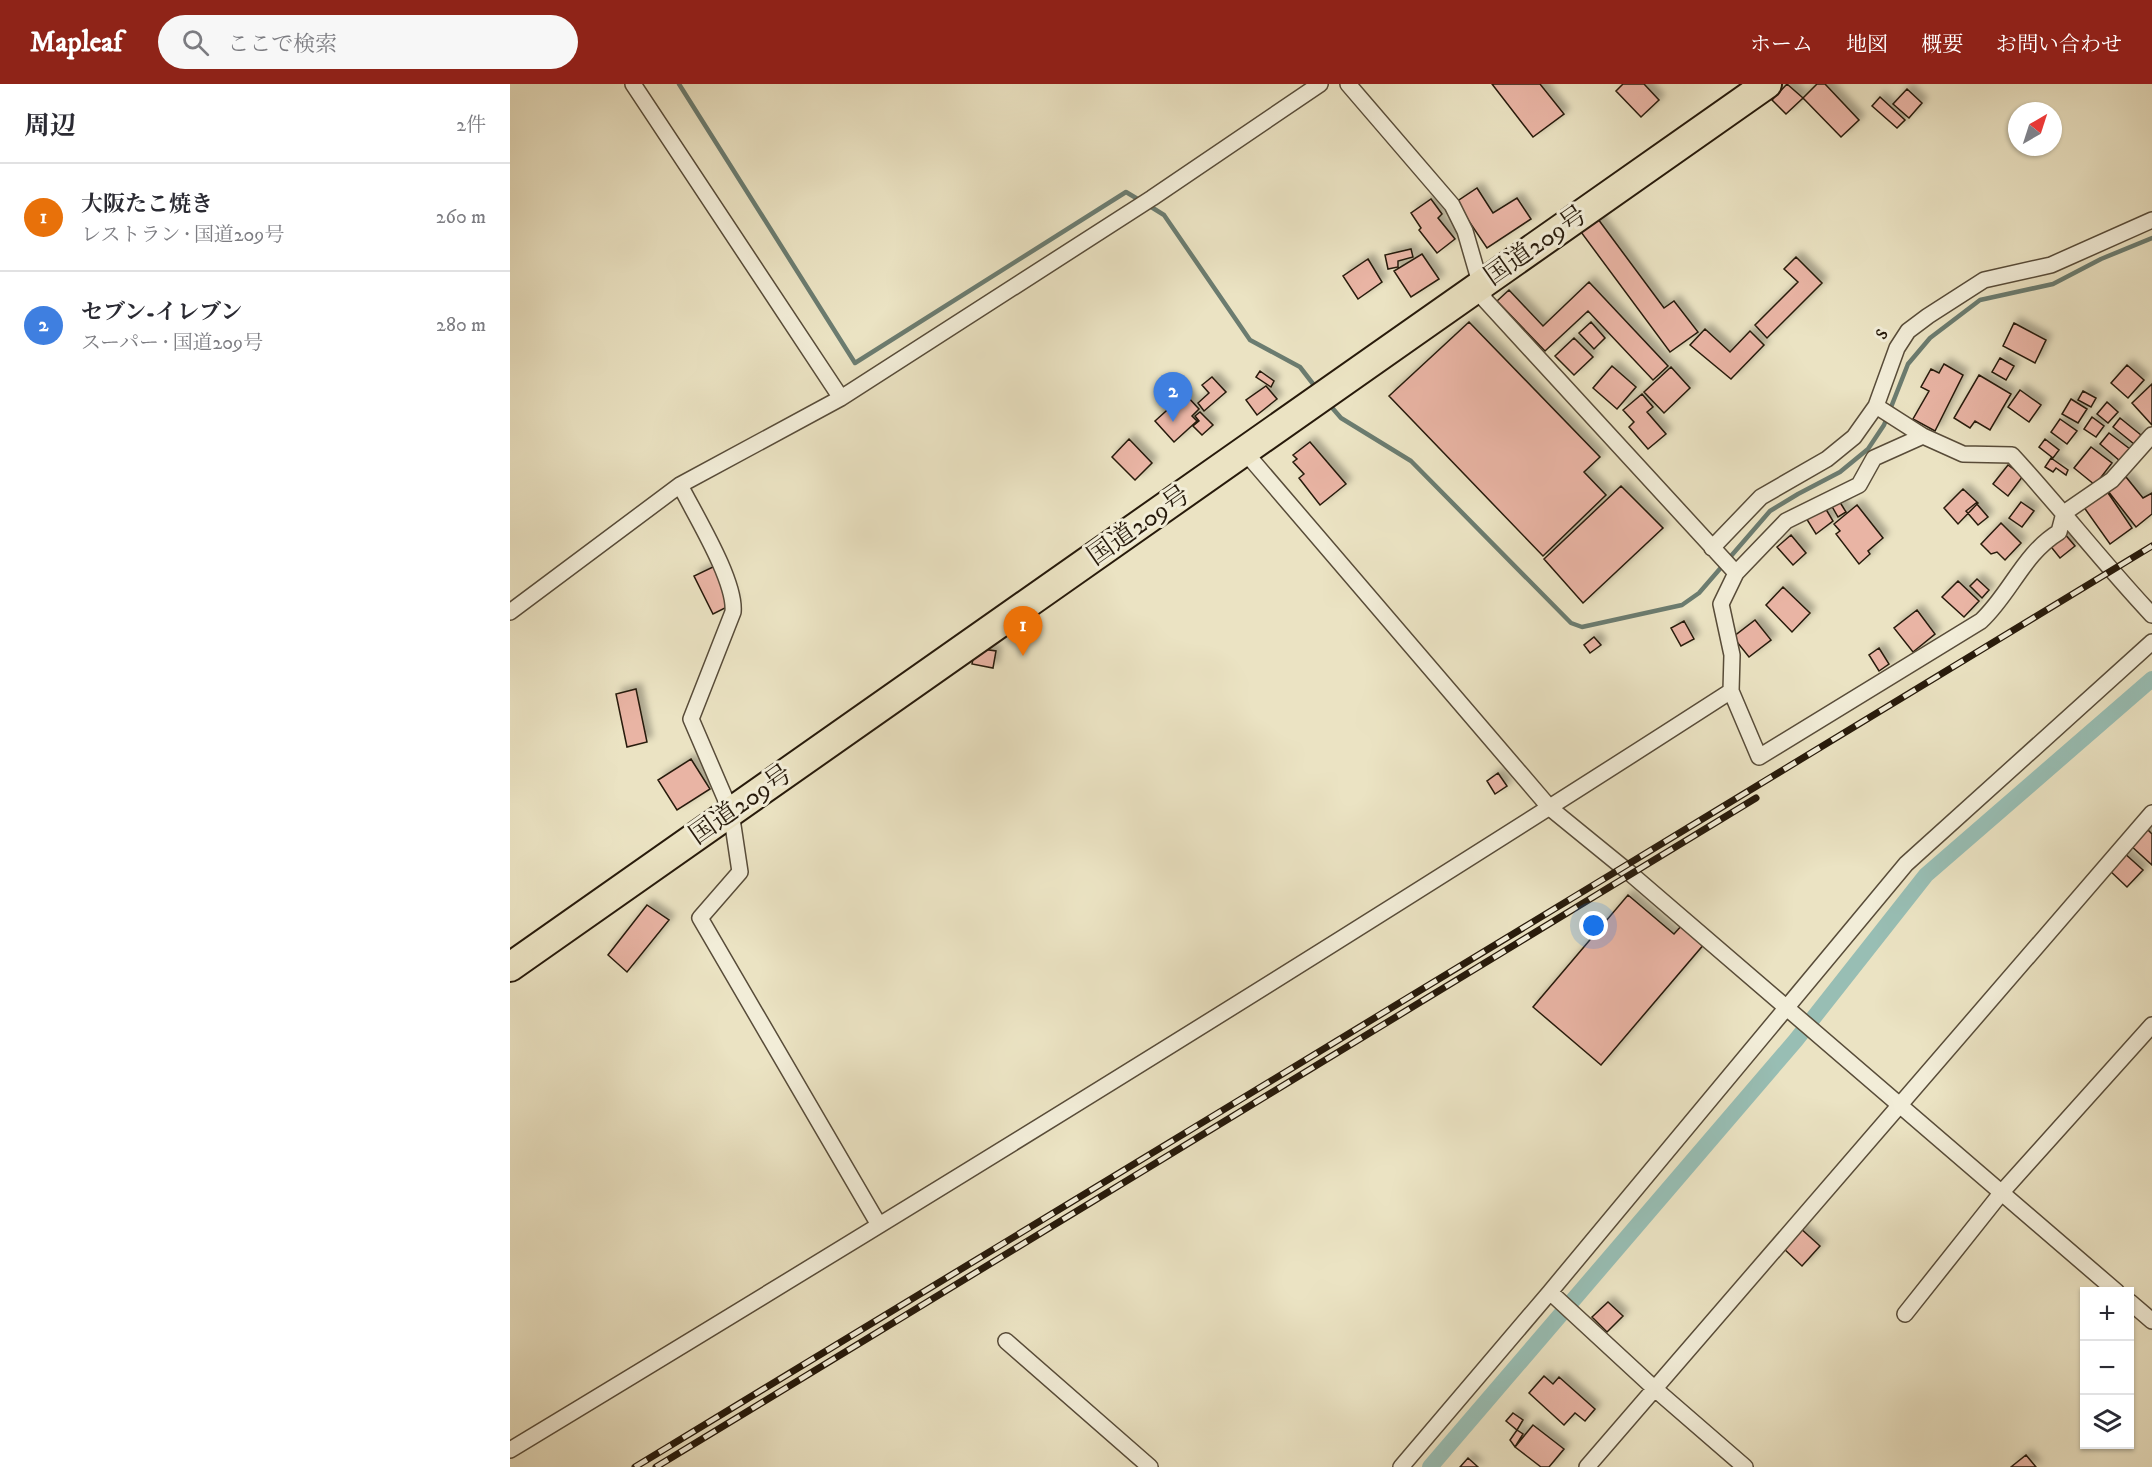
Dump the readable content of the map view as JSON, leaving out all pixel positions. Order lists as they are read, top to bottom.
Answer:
{
  "streets": {
    "highway": ["国道209号"],
    "street": ["s"]
  },
  "north": "top right",
  "page": {
    "header": "Mapleaf",
    "search": "ここで検索",
    "nav": [
      "ホーム",
      "地図",
      "概要",
      "お問い合わせ"
    ],
    "heading": ["周辺", "2件"],
    "list": [
      {
        "mark": "1",
        "name": "大阪たこ焼き",
        "note": "レストラン · 国道209号",
        "value": "260 m"
      },
      {
        "mark": "2",
        "name": "セブン-イレブン",
        "note": "スーパー · 国道209号",
        "value": "280 m"
      }
    ],
    "pins": ["2", "1"],
    "map_buttons": ["+", "−"]
  }
}
